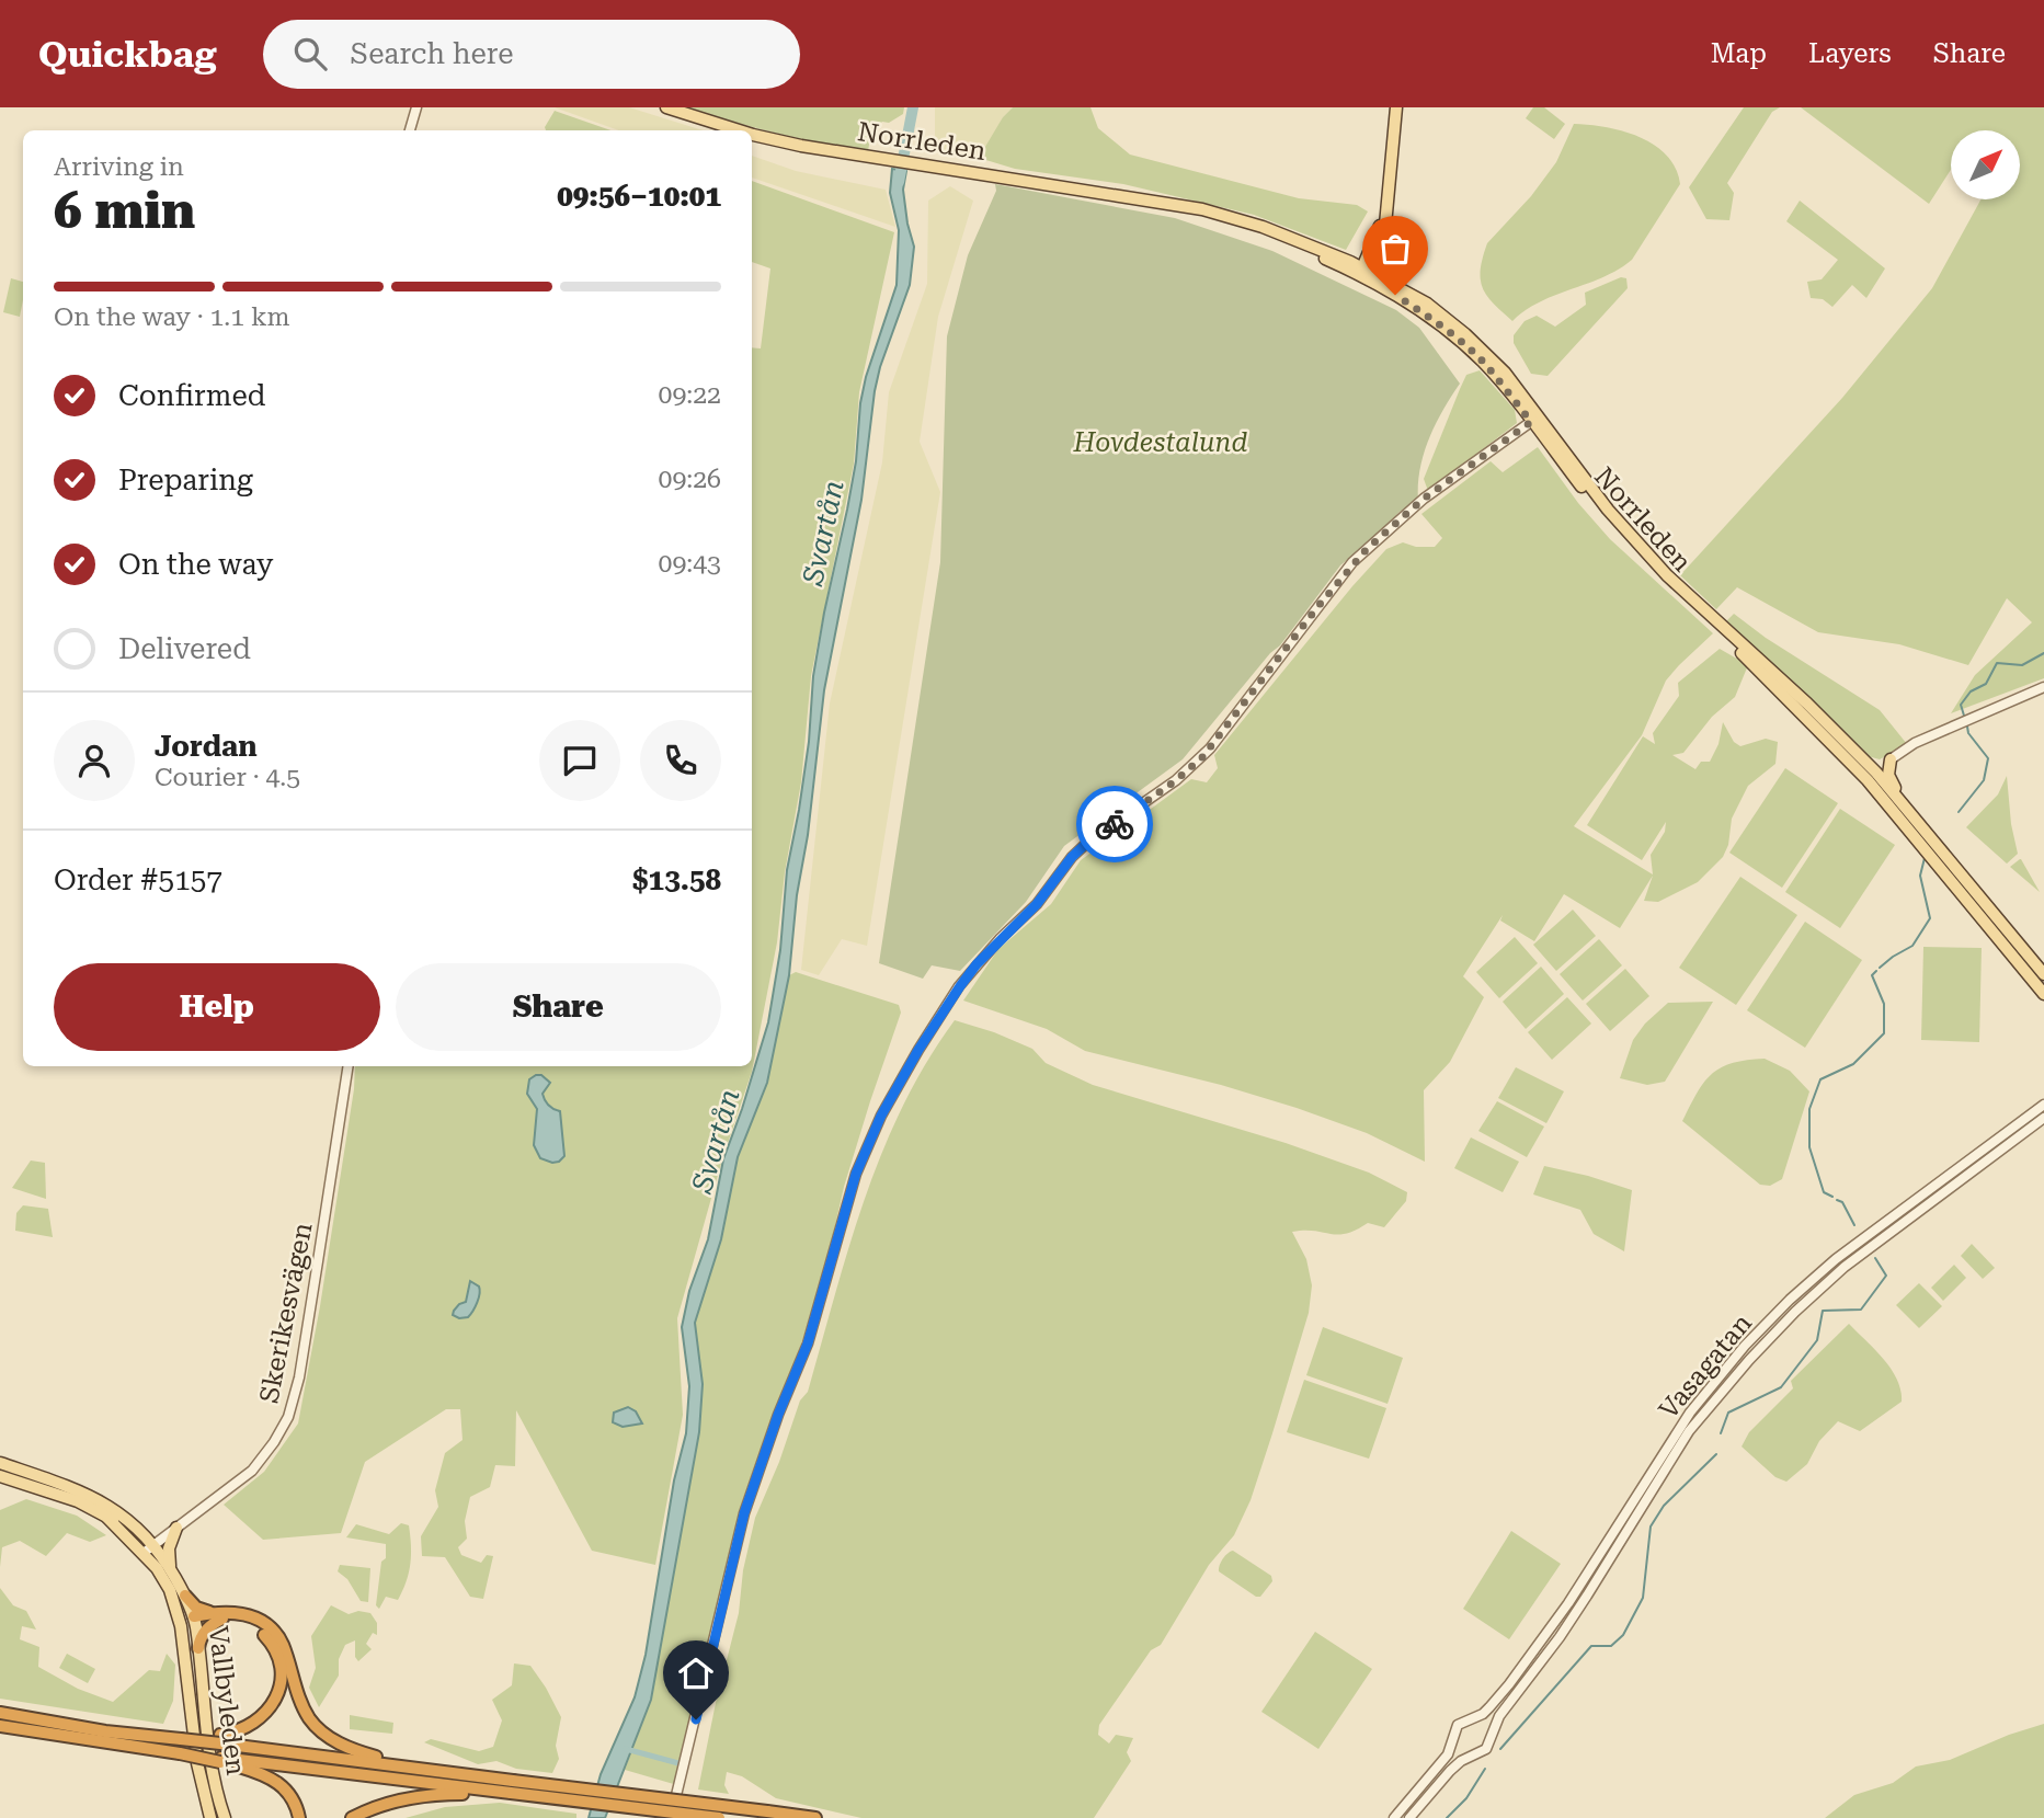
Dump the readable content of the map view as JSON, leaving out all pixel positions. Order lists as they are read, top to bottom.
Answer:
{
  "streets": {
    "main road": ["Norrleden", "Vallbyleden"],
    "street": ["Skerikesvägen", "Vasagatan"]
  },
  "crossings": [
    ["Skerikesvägen", "Vallbyleden"]
  ],
  "water": ["Svartån"],
  "parks": ["Hovdestalund"],
  "north": "top right",
  "page": {
    "header": "Quickbag",
    "search": "Search here",
    "nav": ["Map", "Layers", "Share"],
    "heading": ["6 min", "Arriving in", "09:56–10:01"],
    "panel": [
      "Jordan",
      "Courier · 4.5",
      "Order #5157",
      "$13.58"
    ],
    "bar": "On the way · 1.1 km",
    "list": [
      ["Confirmed", "09:22"],
      ["Preparing", "09:26"],
      ["On the way", "09:43"],
      "Delivered"
    ],
    "buttons": ["Help", "Share"]
  }
}
